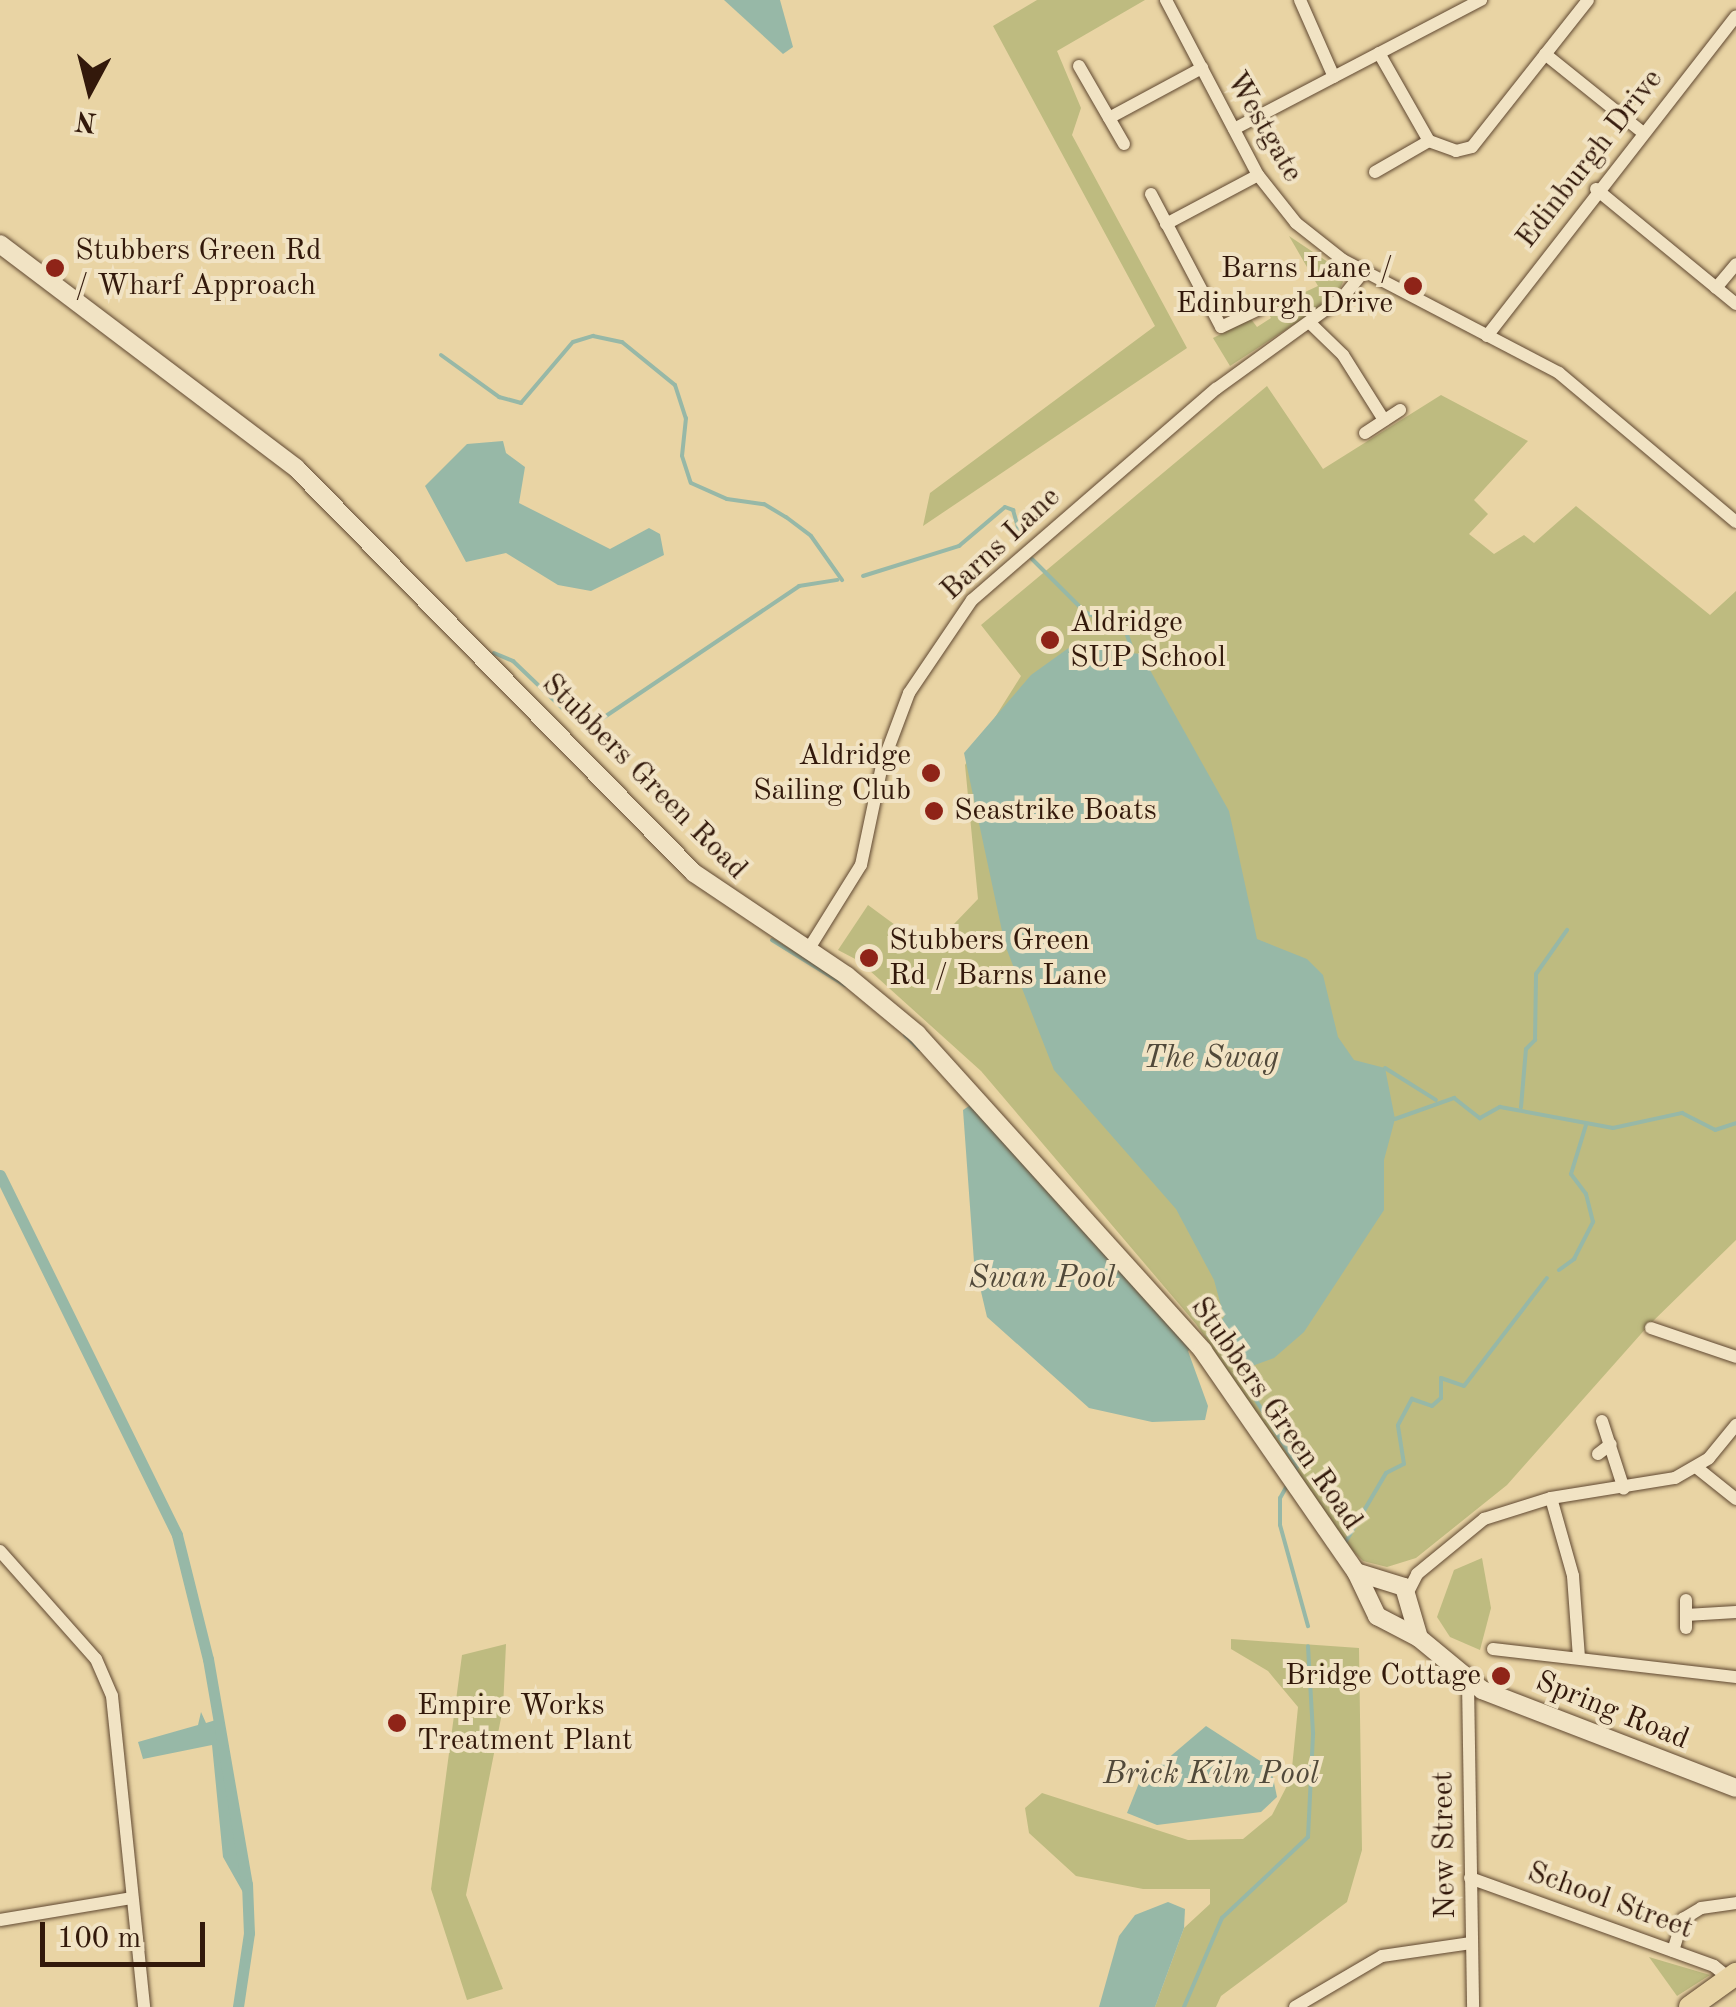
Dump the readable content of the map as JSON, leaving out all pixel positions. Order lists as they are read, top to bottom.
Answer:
{
  "streets": {
    "street": [
      "Westgate",
      "Edinburgh Drive",
      "Barns Lane",
      "Stubbers Green Road",
      "Spring Road",
      "New Street",
      "School Street"
    ]
  },
  "crossings": [
    ["Westgate", "Barns Lane"],
    ["Barns Lane", "Stubbers Green Road"],
    ["Spring Road", "New Street"],
    ["New Street", "School Street"]
  ],
  "water": ["The Swag", "Swan Pool", "Brick Kiln Pool"],
  "places": [
    "Stubbers Green Rd / Wharf Approach",
    "Barns Lane / Edinburgh Drive",
    "Aldridge SUP School",
    "Aldridge Sailing Club",
    "Seastrike Boats",
    "Stubbers Green Rd / Barns Lane",
    "Bridge Cottage",
    "Empire Works Treatment Plant"
  ],
  "scale_bar": "100 m",
  "north": "bottom"
}
